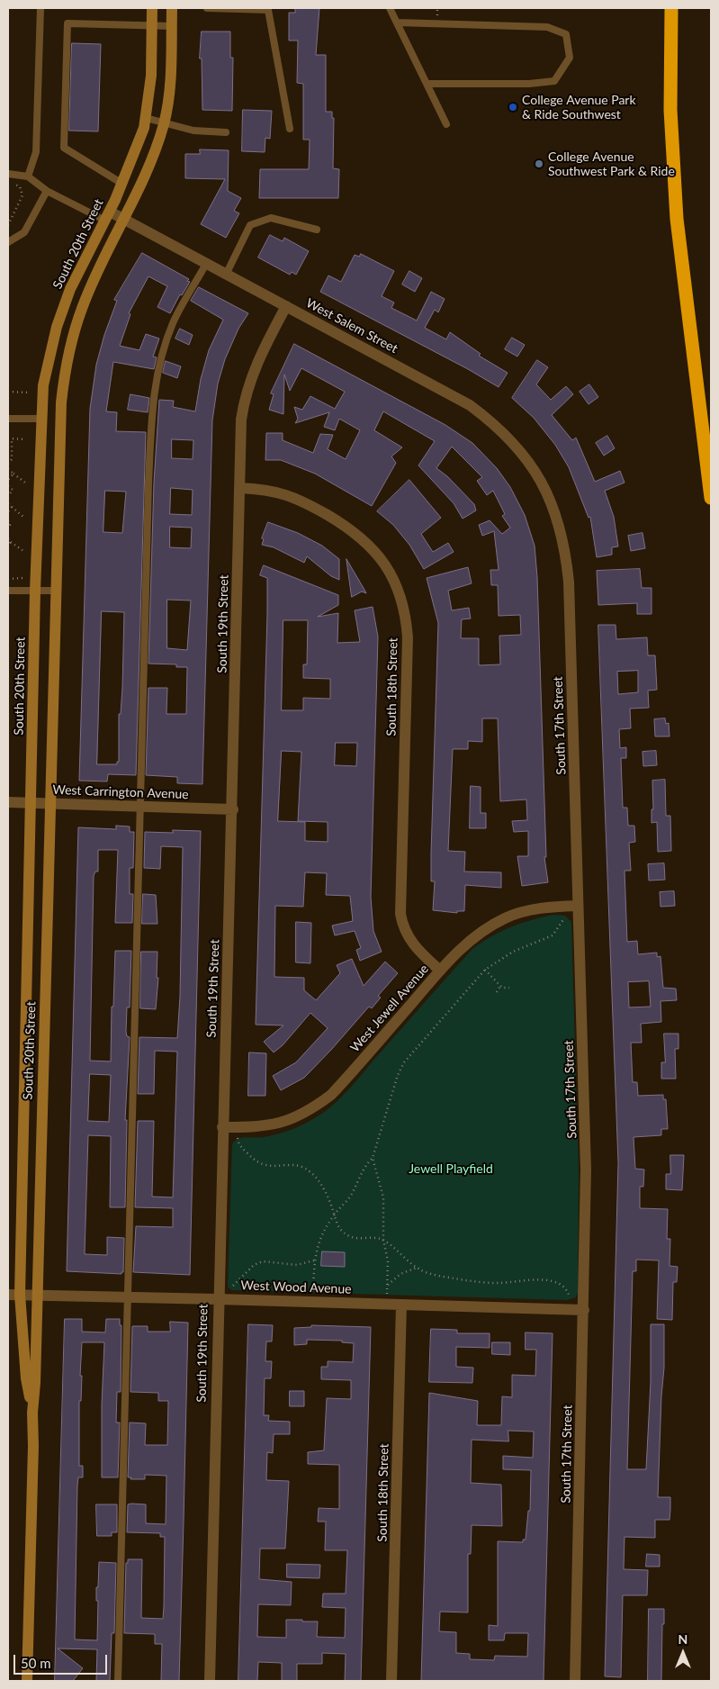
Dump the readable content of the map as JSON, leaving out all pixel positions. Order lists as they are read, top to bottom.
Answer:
{
  "streets": {
    "street": [
      "South 20th Street",
      "West Salem Street",
      "South 19th Street",
      "South 18th Street",
      "South 17th Street",
      "West Carrington Avenue",
      "West Jewell Avenue",
      "West Wood Avenue"
    ]
  },
  "crossings": [
    ["South 20th Street", "West Salem Street"],
    ["South 20th Street", "West Carrington Avenue"],
    ["South 20th Street", "West Wood Avenue"],
    ["West Salem Street", "South 19th Street"],
    ["West Salem Street", "South 17th Street"],
    ["South 19th Street", "South 18th Street"],
    ["South 19th Street", "West Carrington Avenue"],
    ["South 19th Street", "West Jewell Avenue"],
    ["South 19th Street", "West Wood Avenue"],
    ["South 18th Street", "West Jewell Avenue"],
    ["South 18th Street", "West Wood Avenue"],
    ["South 17th Street", "West Jewell Avenue"],
    ["South 17th Street", "West Wood Avenue"]
  ],
  "parks": ["Jewell Playfield"],
  "places": ["College Avenue Park & Ride Southwest", "College Avenue Southwest Park & Ride"],
  "scale_bar": "50 m",
  "north": "top"
}
